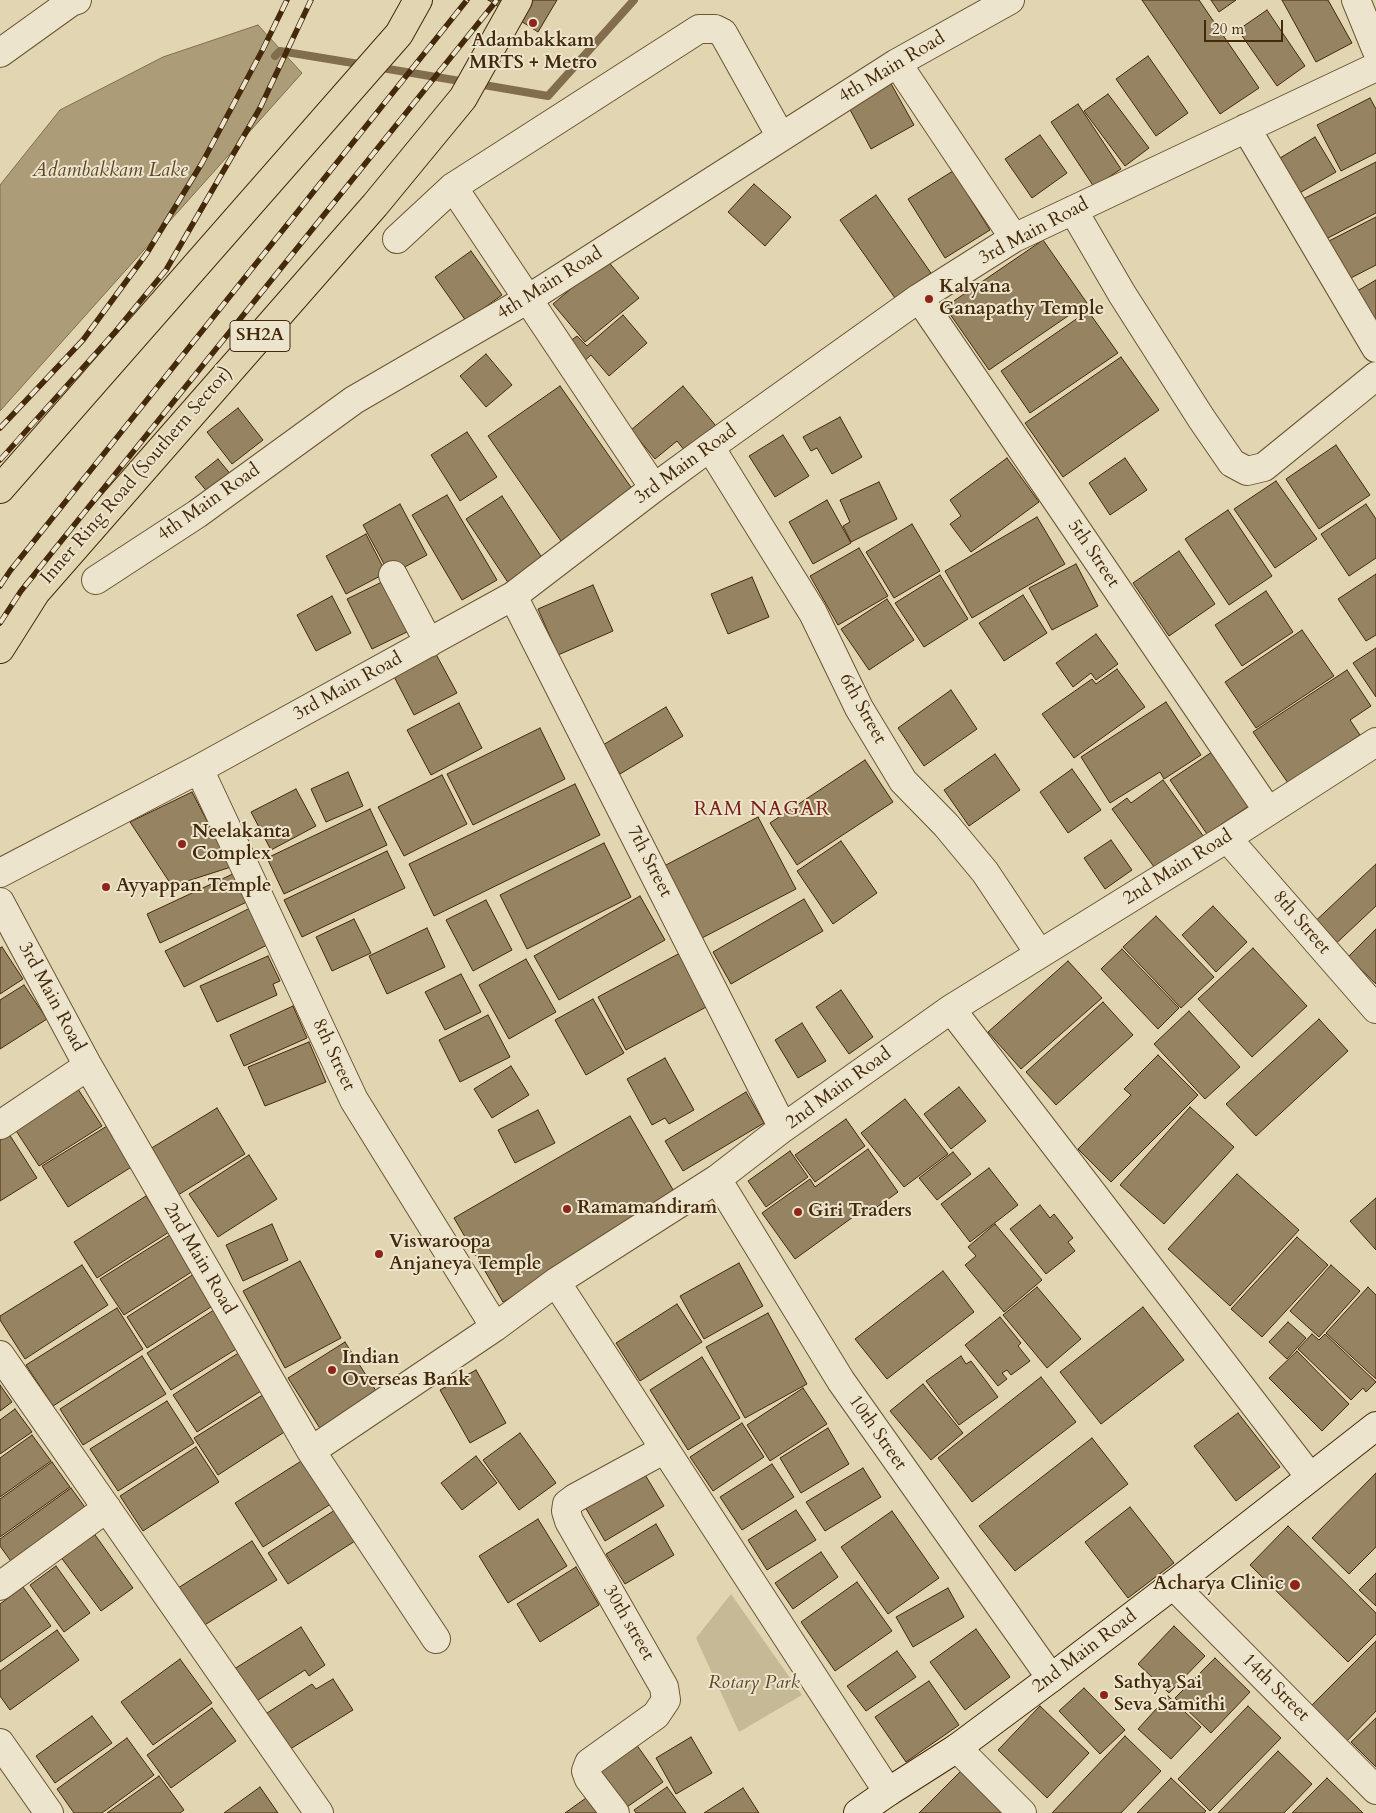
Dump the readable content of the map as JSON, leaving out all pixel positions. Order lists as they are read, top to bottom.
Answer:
{
  "streets": {
    "main road": ["SH2A", "Inner Ring Road (Southern Sector)"],
    "street": [
      "4th Main Road",
      "3rd Main Road",
      "5th Street",
      "6th Street",
      "7th Street",
      "2nd Main Road",
      "8th Street",
      "10th Street",
      "30th street",
      "14th Street"
    ]
  },
  "crossings": [
    ["3rd Main Road", "5th Street"],
    ["3rd Main Road", "6th Street"],
    ["3rd Main Road", "7th Street"],
    ["3rd Main Road", "2nd Main Road"],
    ["3rd Main Road", "8th Street"],
    ["5th Street", "2nd Main Road"],
    ["6th Street", "2nd Main Road"],
    ["7th Street", "2nd Main Road"],
    ["2nd Main Road", "8th Street"],
    ["2nd Main Road", "10th Street"],
    ["2nd Main Road", "14th Street"]
  ],
  "districts": ["RAM NAGAR"],
  "water": ["Adambakkam Lake"],
  "parks": ["Rotary Park"],
  "places": [
    "Adambakkam MRTS + Metro",
    "Kalyana Ganapathy Temple",
    "Neelakanta Complex",
    "Ayyappan Temple",
    "Ramamandiram",
    "Giri Traders",
    "Viswaroopa Anjaneya Temple",
    "Indian Overseas Bank",
    "Acharya Clinic",
    "Sathya Sai Seva Samithi"
  ],
  "scale_bar": "20 m"
}
